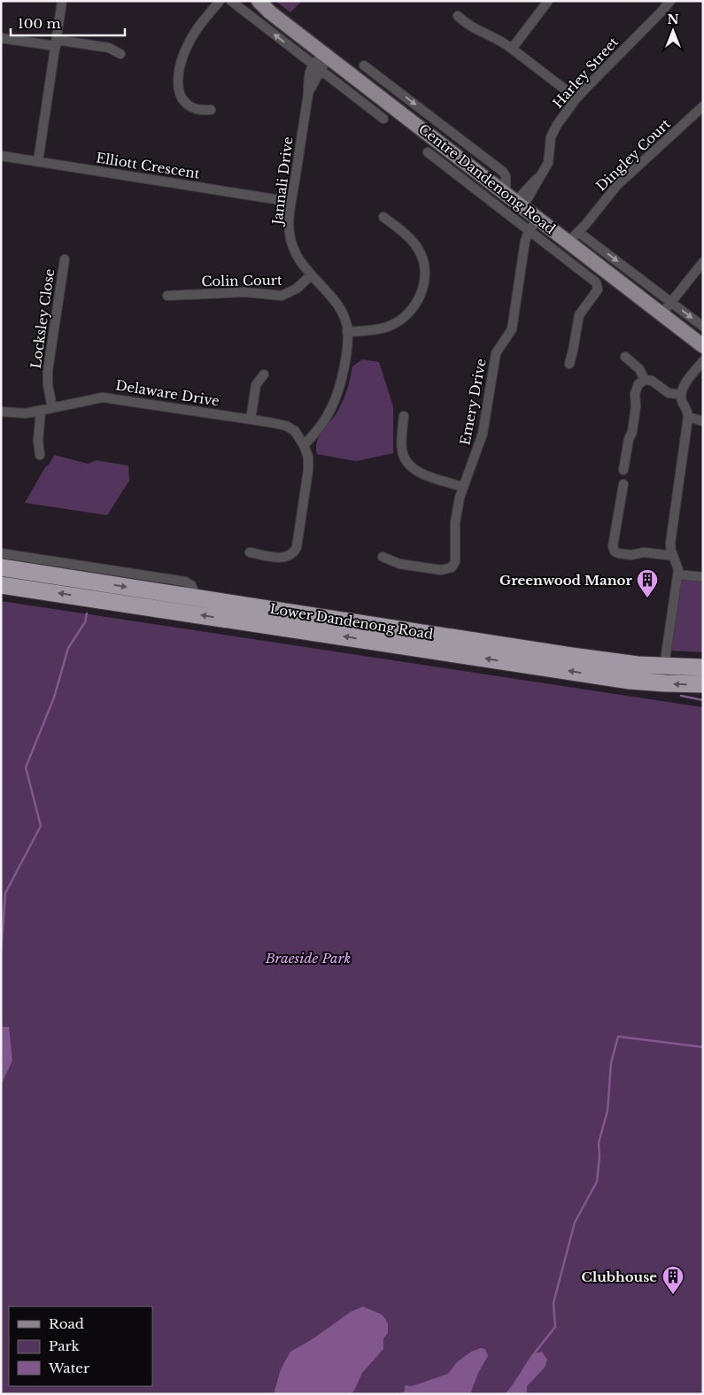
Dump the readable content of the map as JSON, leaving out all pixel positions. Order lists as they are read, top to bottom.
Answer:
{
  "streets": {
    "highway": ["Lower Dandenong Road"],
    "main road": ["Centre Dandenong Road"],
    "street": [
      "Harley Street",
      "Dingley Court",
      "Elliott Crescent",
      "Jannali Drive",
      "Colin Court",
      "Locksley Close",
      "Delaware Drive",
      "Emery Drive"
    ]
  },
  "crossings": [
    ["Harley Street", "Centre Dandenong Road"],
    ["Dingley Court", "Centre Dandenong Road"],
    ["Elliott Crescent", "Jannali Drive"],
    ["Centre Dandenong Road", "Emery Drive"],
    ["Jannali Drive", "Colin Court"],
    ["Jannali Drive", "Delaware Drive"],
    ["Locksley Close", "Delaware Drive"]
  ],
  "parks": ["Braeside Park"],
  "places": {
    "building": ["Greenwood Manor", "Clubhouse"]
  },
  "legend": ["Road", "Park", "Water"],
  "scale_bar": "100 m",
  "north": "top"
}
